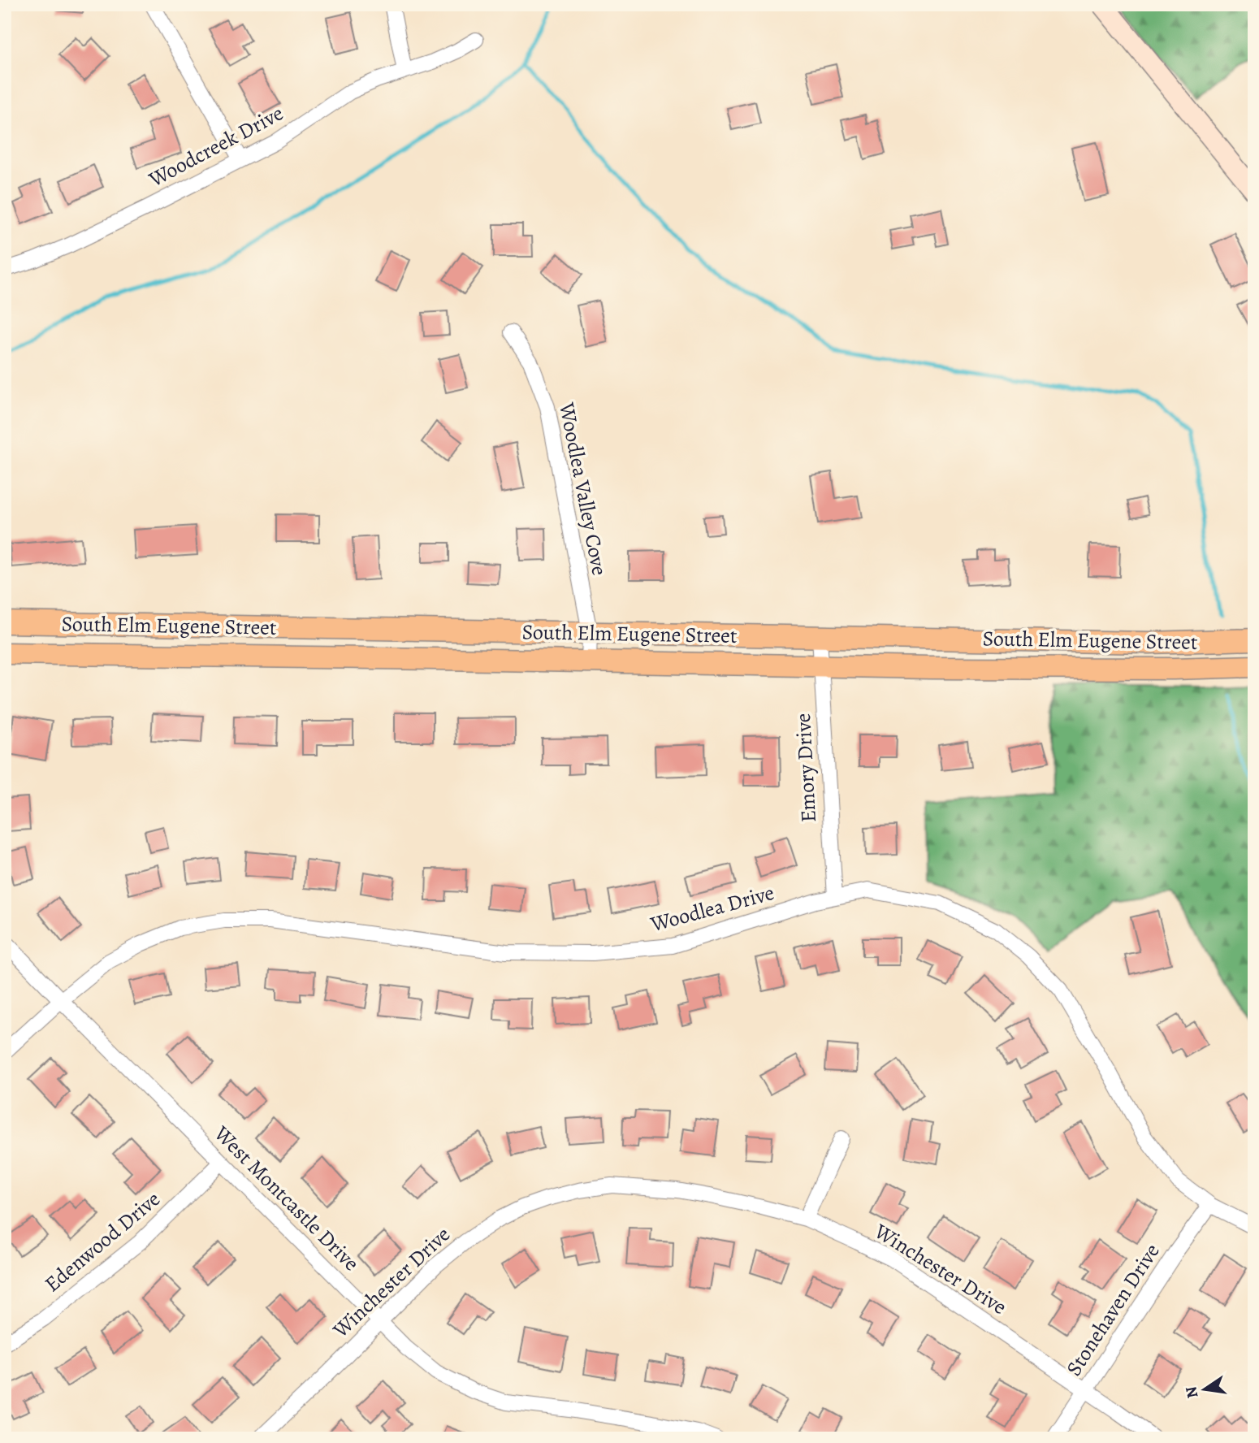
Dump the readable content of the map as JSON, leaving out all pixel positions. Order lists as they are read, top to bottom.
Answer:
{
  "streets": {
    "main road": ["South Elm Eugene Street"],
    "street": [
      "Woodcreek Drive",
      "Woodlea Valley Cove",
      "Emory Drive",
      "Woodlea Drive",
      "West Montcastle Drive",
      "Edenwood Drive",
      "Winchester Drive",
      "Stonehaven Drive"
    ]
  },
  "crossings": [
    ["Woodlea Valley Cove", "South Elm Eugene Street"],
    ["South Elm Eugene Street", "Emory Drive"],
    ["Emory Drive", "Woodlea Drive"],
    ["Woodlea Drive", "West Montcastle Drive"],
    ["Woodlea Drive", "Stonehaven Drive"],
    ["West Montcastle Drive", "Edenwood Drive"],
    ["West Montcastle Drive", "Winchester Drive"],
    ["Winchester Drive", "Stonehaven Drive"]
  ],
  "north": "left"
}
